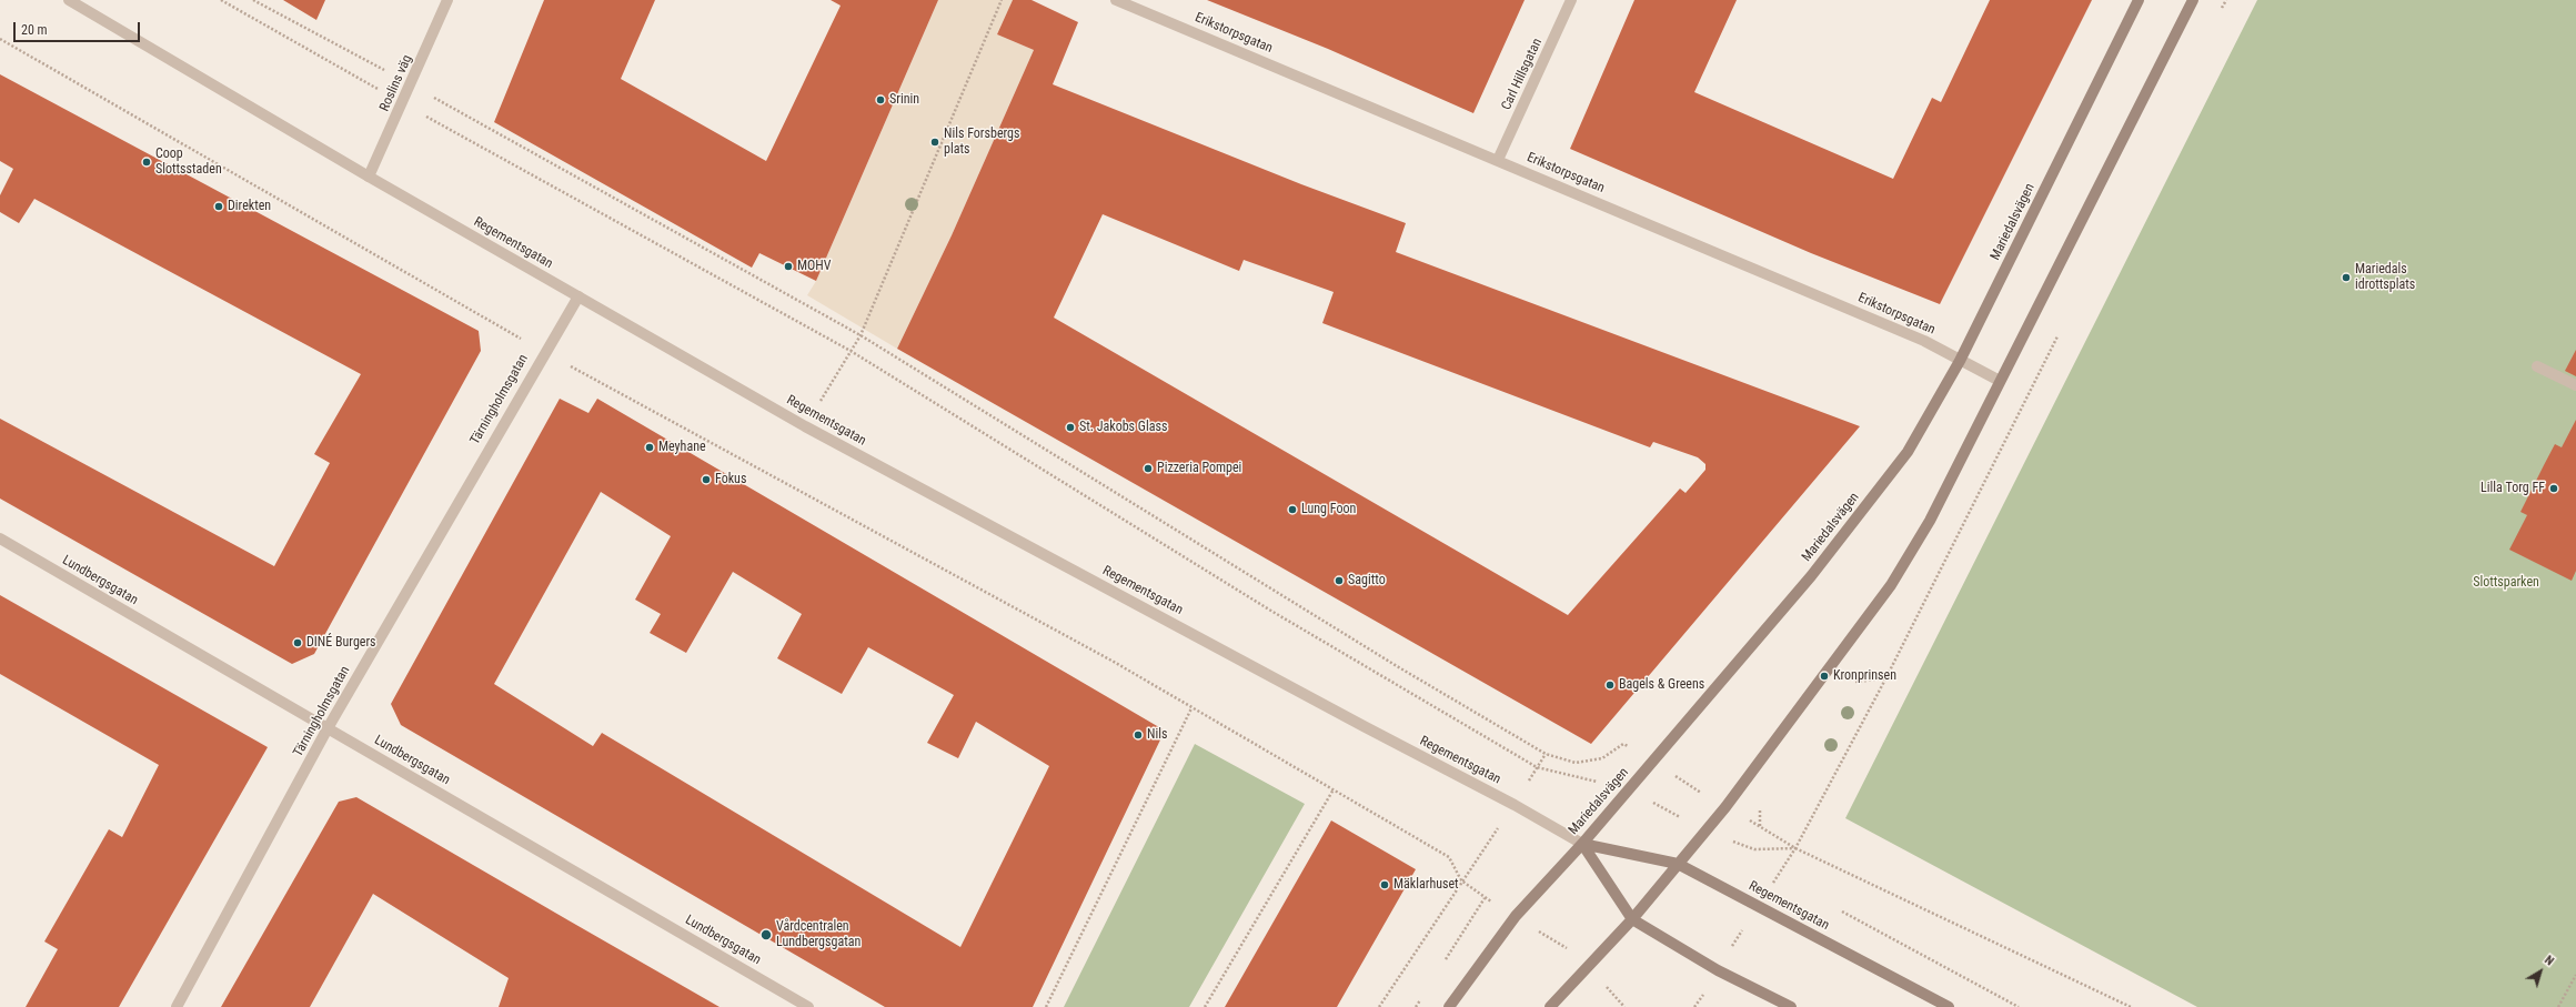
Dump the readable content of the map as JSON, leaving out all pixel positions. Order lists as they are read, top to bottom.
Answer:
{
  "streets": {
    "main road": ["Mariedalsvägen", "Regementsgatan"],
    "street": [
      "Erikstorpsgatan",
      "Carl Hillsgatan",
      "Roslins väg",
      "Tärningholmsgatan",
      "Lundbergsgatan"
    ]
  },
  "crossings": [
    ["Erikstorpsgatan", "Carl Hillsgatan"],
    ["Erikstorpsgatan", "Mariedalsvägen"],
    ["Roslins väg", "Regementsgatan"],
    ["Mariedalsvägen", "Regementsgatan"],
    ["Regementsgatan", "Tärningholmsgatan"],
    ["Tärningholmsgatan", "Lundbergsgatan"]
  ],
  "parks": ["Slottsparken"],
  "places": [
    "Srinin",
    "Nils Forsbergs plats",
    "Coop Slottsstaden",
    "Direkten",
    "MOHV",
    "Mariedals idrottsplats",
    "St. Jakobs Glass",
    "Meyhane",
    "Pizzeria Pompei",
    "Fokus",
    "Lilla Torg FF",
    "Lung Foon",
    "Sagitto",
    "DINÉ Burgers",
    "Kronprinsen",
    "Bagels & Greens",
    "Nils",
    "Mäklarhuset",
    "Vårdcentralen Lundbergsgatan"
  ],
  "scale_bar": "20 m",
  "north": "top right"
}
